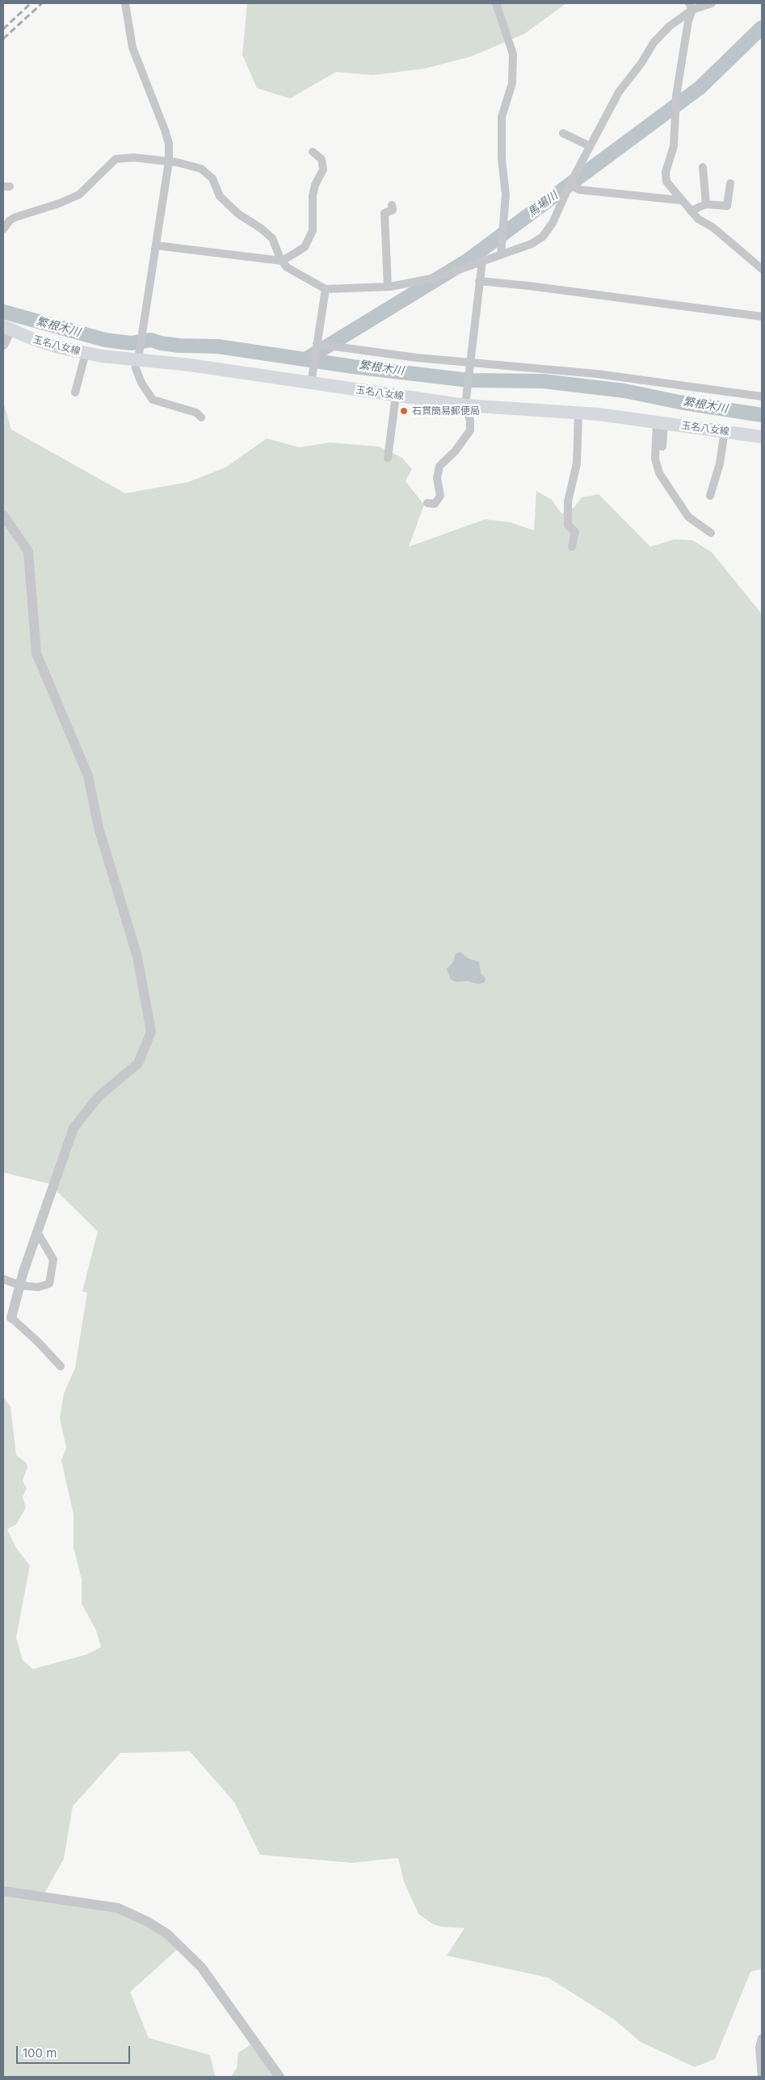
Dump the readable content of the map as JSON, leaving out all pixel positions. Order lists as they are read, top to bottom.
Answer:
{
  "streets": {
    "main road": ["玉名八女線"]
  },
  "water": ["馬場川", "繁根木川"],
  "places": ["石貫簡易郵便局"],
  "scale_bar": "100 m"
}
